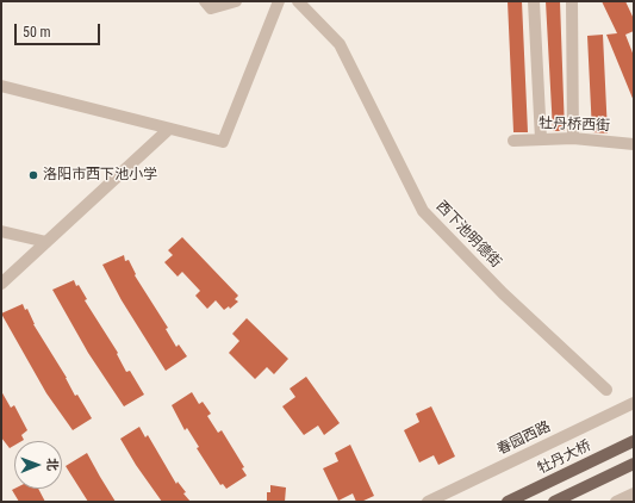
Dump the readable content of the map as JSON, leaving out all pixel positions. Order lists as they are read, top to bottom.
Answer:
{
  "streets": {
    "main road": ["牡丹大桥"],
    "street": ["牡丹桥西街", "西下池明德街", "春园西路"]
  },
  "places": ["洛阳市西下池小学"],
  "scale_bar": "50 m",
  "north": "right"
}
